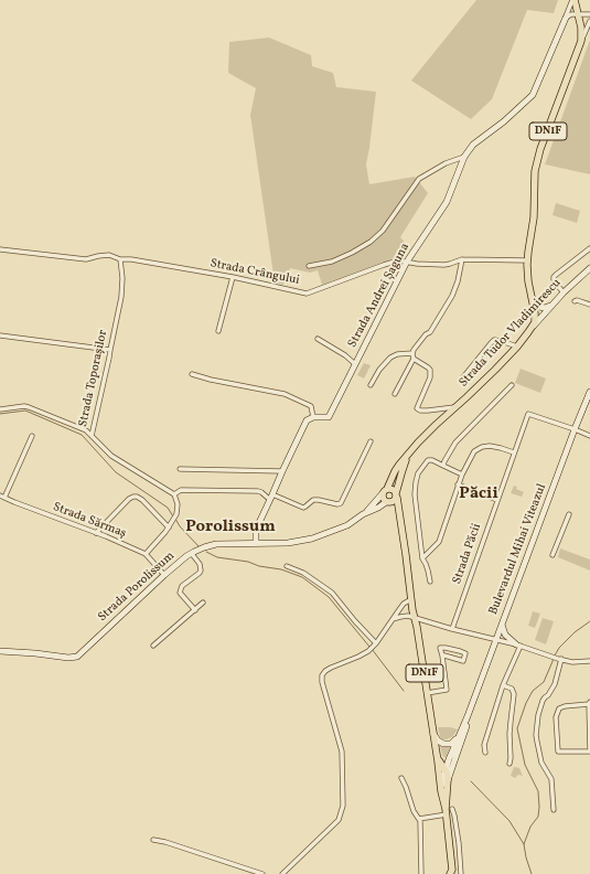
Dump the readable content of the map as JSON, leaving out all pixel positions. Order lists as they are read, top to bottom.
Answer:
{
  "streets": {
    "main road": [
      "DN1F",
      "Strada Andrei Șaguna",
      "Strada Tudor Vladimirescu",
      "Bulevardul Mihai Viteazul",
      "Strada Porolissum"
    ],
    "street": [
      "Strada Crângului",
      "Strada Toporașilor",
      "Strada Sărmaș",
      "Strada Păcii"
    ]
  },
  "crossings": [
    ["DN1F", "Strada Crângului"],
    ["DN1F", "Strada Andrei Șaguna"],
    ["DN1F", "Strada Tudor Vladimirescu"],
    ["Strada Crângului", "Strada Andrei Șaguna"],
    ["Strada Crângului", "Strada Toporașilor"],
    ["Strada Tudor Vladimirescu", "Bulevardul Mihai Viteazul"],
    ["Strada Tudor Vladimirescu", "Strada Porolissum"],
    ["Strada Sărmaș", "Strada Porolissum"],
    ["Bulevardul Mihai Viteazul", "Strada Păcii"]
  ],
  "districts": ["Păcii", "Porolissum"]
}
